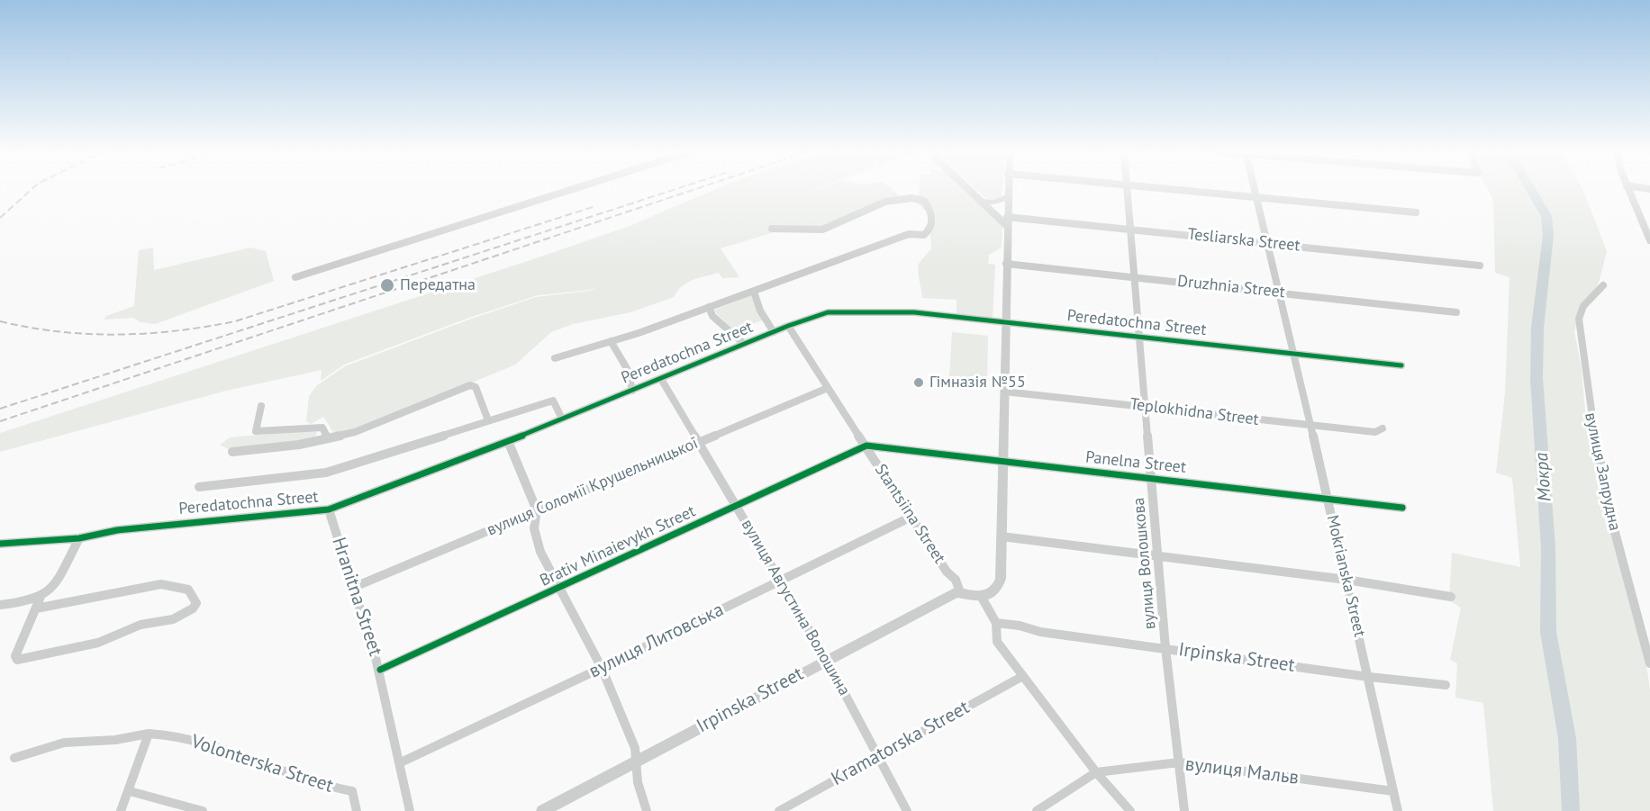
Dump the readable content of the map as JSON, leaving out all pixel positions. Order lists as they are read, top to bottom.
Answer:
{
  "streets": {
    "street": [
      "Tesliarska Street",
      "Druzhnia Street",
      "Peredatochna Street",
      "Teplokhidna Street",
      "Panelna Street",
      "вулиця Запрудна",
      "вулиця Соломії Крушельницької",
      "Stantsiina Street",
      "Brativ Minaievykh Street",
      "вулиця Волошкова",
      "Mokrianska Street",
      "Hranitna Street",
      "вулиця Августина Волошина",
      "вулиця Литовська",
      "Irpinska Street",
      "Kramatorska Street",
      "Volonterska Street",
      "вулиця Мальв"
    ]
  },
  "crossings": [
    ["Tesliarska Street", "вулиця Волошкова"],
    ["Tesliarska Street", "Mokrianska Street"],
    ["Druzhnia Street", "вулиця Волошкова"],
    ["Druzhnia Street", "Mokrianska Street"],
    ["Peredatochna Street", "Stantsiina Street"],
    ["Peredatochna Street", "вулиця Волошкова"],
    ["Peredatochna Street", "Mokrianska Street"],
    ["Peredatochna Street", "Hranitna Street"],
    ["Peredatochna Street", "вулиця Августина Волошина"],
    ["Teplokhidna Street", "вулиця Волошкова"],
    ["Teplokhidna Street", "Mokrianska Street"],
    ["Panelna Street", "Stantsiina Street"],
    ["Panelna Street", "Brativ Minaievykh Street"],
    ["Panelna Street", "вулиця Волошкова"],
    ["Panelna Street", "Mokrianska Street"],
    ["вулиця Соломії Крушельницької", "Stantsiina Street"],
    ["вулиця Соломії Крушельницької", "Hranitna Street"],
    ["вулиця Соломії Крушельницької", "вулиця Августина Волошина"],
    ["Stantsiina Street", "Brativ Minaievykh Street"],
    ["Stantsiina Street", "вулиця Литовська"],
    ["Stantsiina Street", "Irpinska Street"],
    ["Brativ Minaievykh Street", "Hranitna Street"],
    ["Brativ Minaievykh Street", "вулиця Августина Волошина"],
    ["вулиця Волошкова", "Irpinska Street"],
    ["вулиця Волошкова", "вулиця Мальв"],
    ["Mokrianska Street", "Irpinska Street"],
    ["Mokrianska Street", "вулиця Мальв"],
    ["Hranitna Street", "вулиця Литовська"],
    ["вулиця Августина Волошина", "вулиця Литовська"],
    ["вулиця Августина Волошина", "Irpinska Street"],
    ["вулиця Августина Волошина", "Kramatorska Street"]
  ],
  "water": ["Мокра"],
  "places": ["Передатна", "Гімназія №55"]
}
